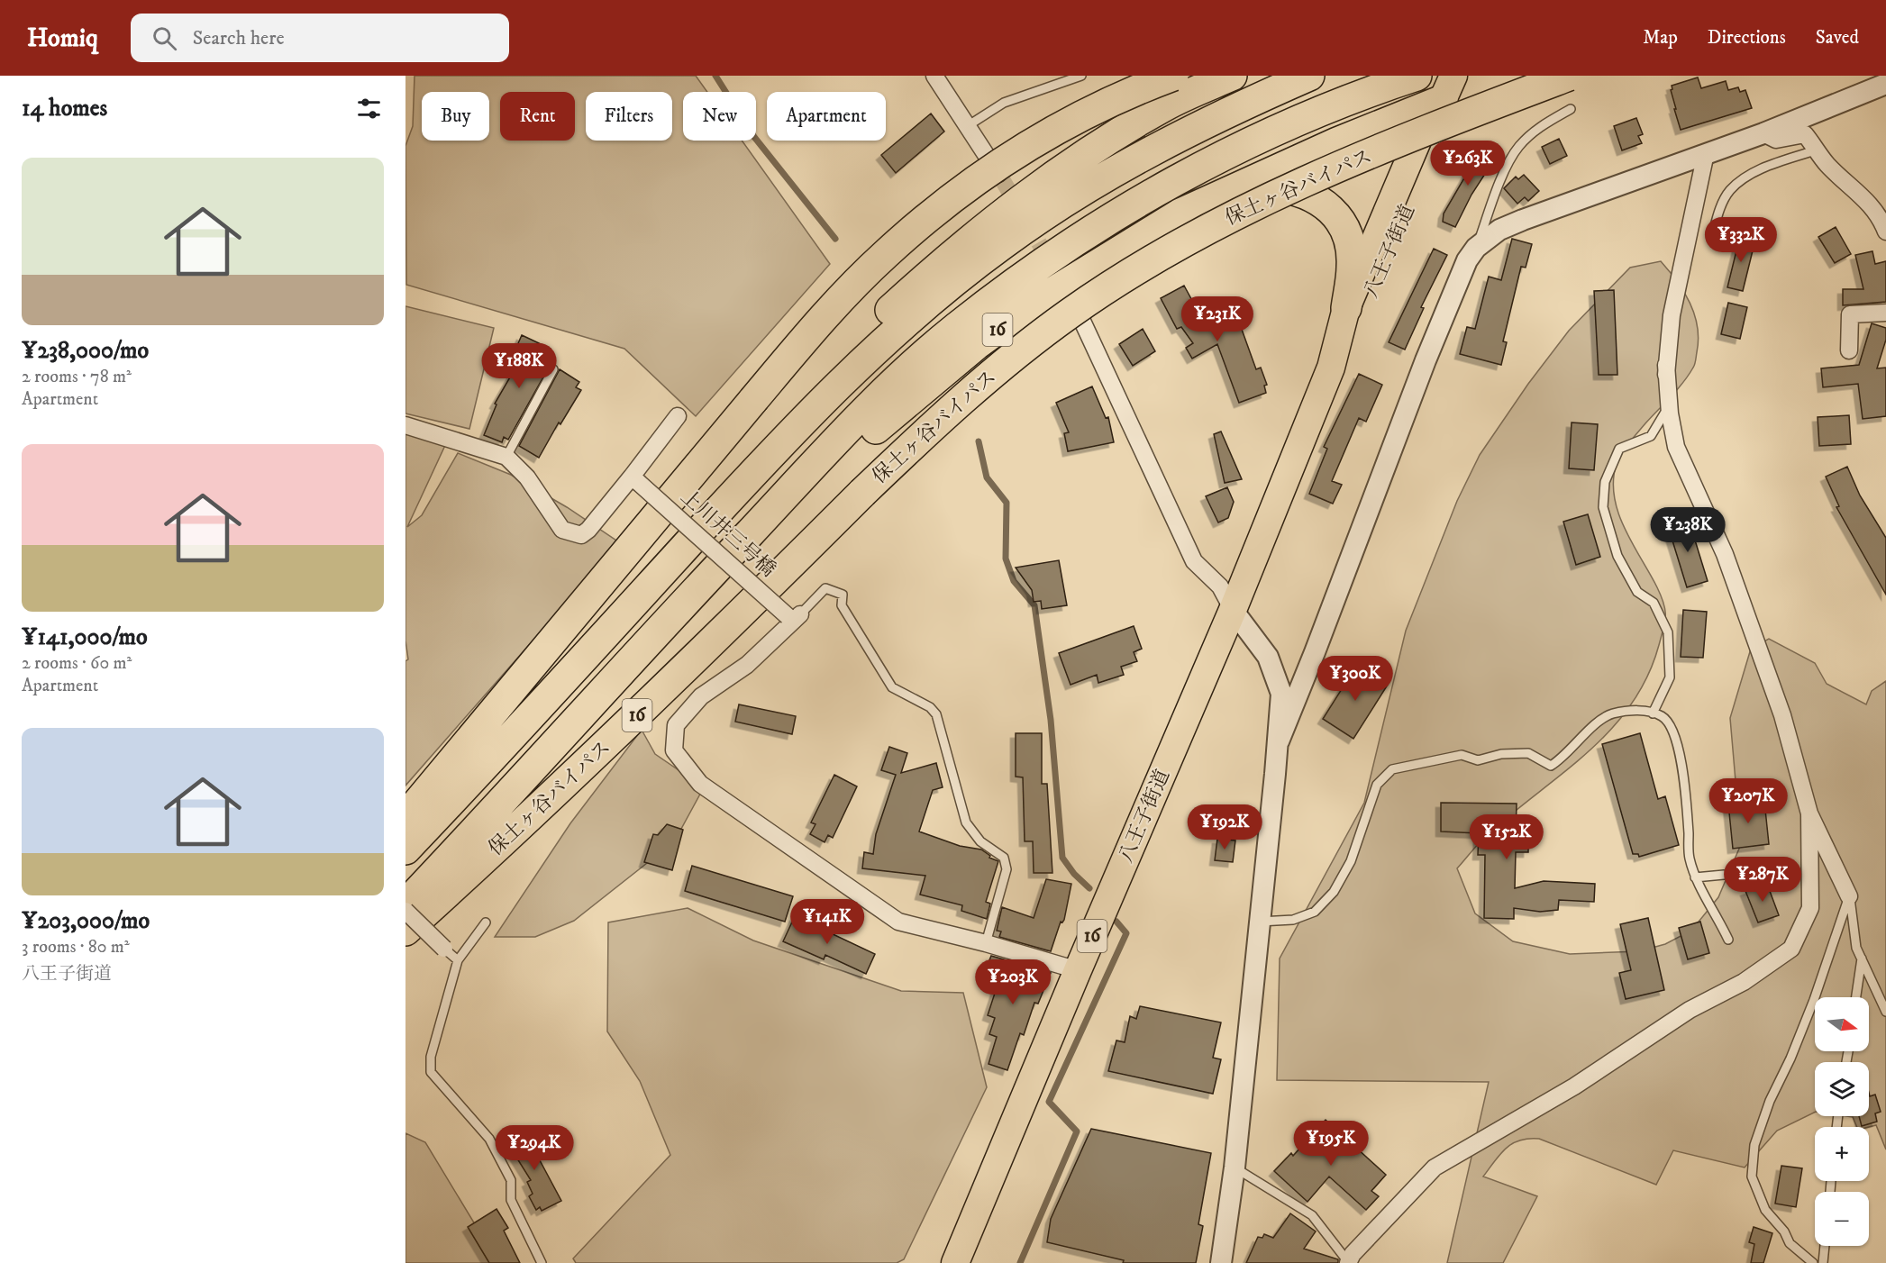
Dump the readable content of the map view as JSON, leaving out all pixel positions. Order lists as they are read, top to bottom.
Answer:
{
  "streets": {
    "highway": ["保土ヶ谷バイパス", "八王子街道", "16"],
    "street": ["上川井三号橋"]
  },
  "crossings": [
    ["八王子街道", "16"]
  ],
  "north": "right",
  "page": {
    "header": "Homiq",
    "search": "Search here",
    "nav": ["Map", "Directions", "Saved"],
    "heading": "14 homes",
    "chip": [
      "Buy",
      "Rent",
      "Filters",
      "New",
      "Apartment"
    ],
    "list": [
      {
        "name": "¥238,000/mo",
        "note": "2 rooms · 78 m² · Apartment"
      },
      {
        "name": "¥141,000/mo",
        "note": "2 rooms · 60 m² · Apartment"
      },
      {
        "name": "¥203,000/mo",
        "note": "3 rooms · 80 m² · 八王子街道"
      }
    ],
    "price": [
      "¥263K",
      "¥332K",
      "¥231K",
      "¥188K",
      "¥238K",
      "¥300K",
      "¥207K",
      "¥192K",
      "¥152K",
      "¥287K",
      "¥141K",
      "¥203K",
      "¥195K",
      "¥294K"
    ],
    "map_buttons": ["+", "−"]
  }
}
